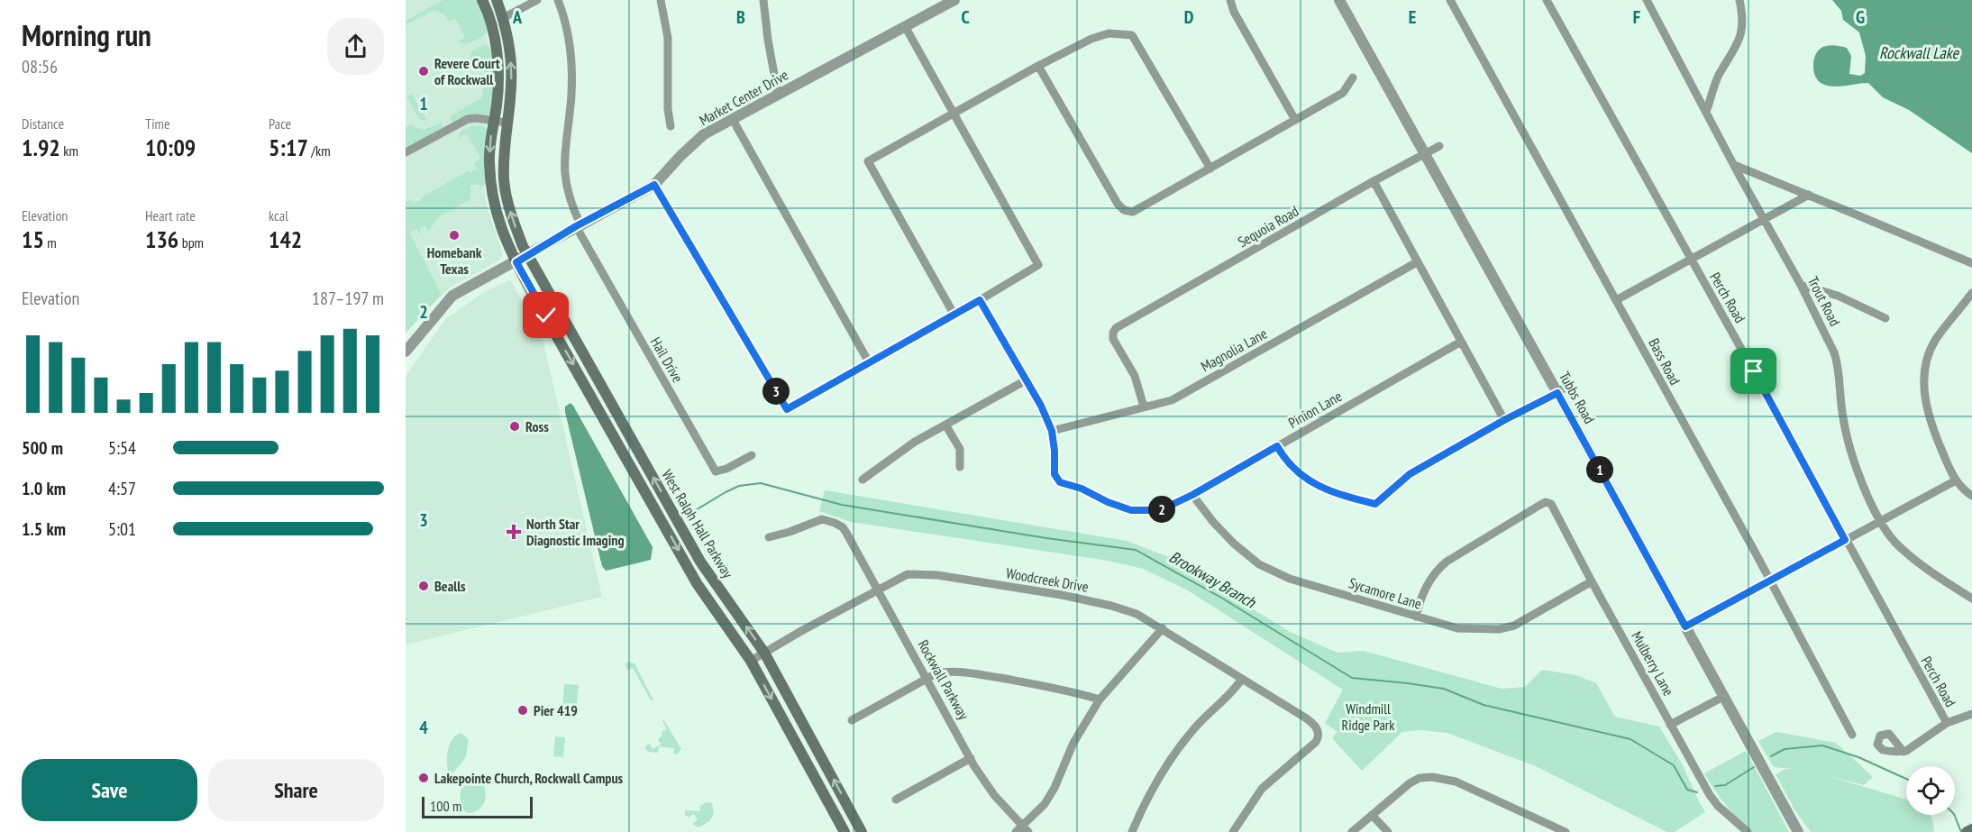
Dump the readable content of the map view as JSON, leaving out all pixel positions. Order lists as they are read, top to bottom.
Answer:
{
  "streets": {
    "main road": ["West Ralph Hall Parkway"],
    "street": [
      "Market Center Drive",
      "Sequoia Road",
      "Perch Road",
      "Trout Road",
      "Magnolia Lane",
      "Hail Drive",
      "Bass Road",
      "Tubbs Road",
      "Pinion Lane",
      "Woodcreek Drive",
      "Sycamore Lane",
      "Mulberry Lane",
      "Rockwall Parkway"
    ]
  },
  "crossings": [
    ["Market Center Drive", "Hail Drive"],
    ["Market Center Drive", "West Ralph Hall Parkway"],
    ["Sequoia Road", "Magnolia Lane"],
    ["Sequoia Road", "Tubbs Road"],
    ["Magnolia Lane", "Pinion Lane"],
    ["Pinion Lane", "Sycamore Lane"],
    ["West Ralph Hall Parkway", "Woodcreek Drive"],
    ["Woodcreek Drive", "Rockwall Parkway"],
    ["Sycamore Lane", "Mulberry Lane"]
  ],
  "water": ["Rockwall Lake", "Brookway Branch"],
  "parks": ["Windmill Ridge Park"],
  "places": {
    "other": [
      "Revere Court of Rockwall",
      "Homebank Texas",
      "Ross",
      "Bealls",
      "Pier 419",
      "Lakepointe Church, Rockwall Campus"
    ],
    "health": ["North Star Diagnostic Imaging"]
  },
  "scale_bar": "100 m",
  "page": {
    "heading": ["Morning run", "08:56"],
    "stats": [
      ["Distance", "1.92 km"],
      ["Time", "10:09"],
      ["Pace", "5:17 /km"],
      ["Elevation", "15 m"],
      ["Heart rate", "136 bpm"],
      ["kcal", "142"]
    ],
    "chart": ["Elevation", "187–197 m"],
    "pins": ["3", "1", "2"],
    "list": [
      {
        "name": "500 m",
        "note": "5:54"
      },
      {
        "name": "1.0 km",
        "note": "4:57"
      },
      {
        "name": "1.5 km",
        "note": "5:01"
      }
    ],
    "buttons": ["Save", "Share"],
    "scale": "100 m"
  },
  "grid": {
    "columns": [
      "A",
      "B",
      "C",
      "D",
      "E",
      "F",
      "G"
    ],
    "rows": [
      "1",
      "2",
      "3",
      "4"
    ]
  }
}
